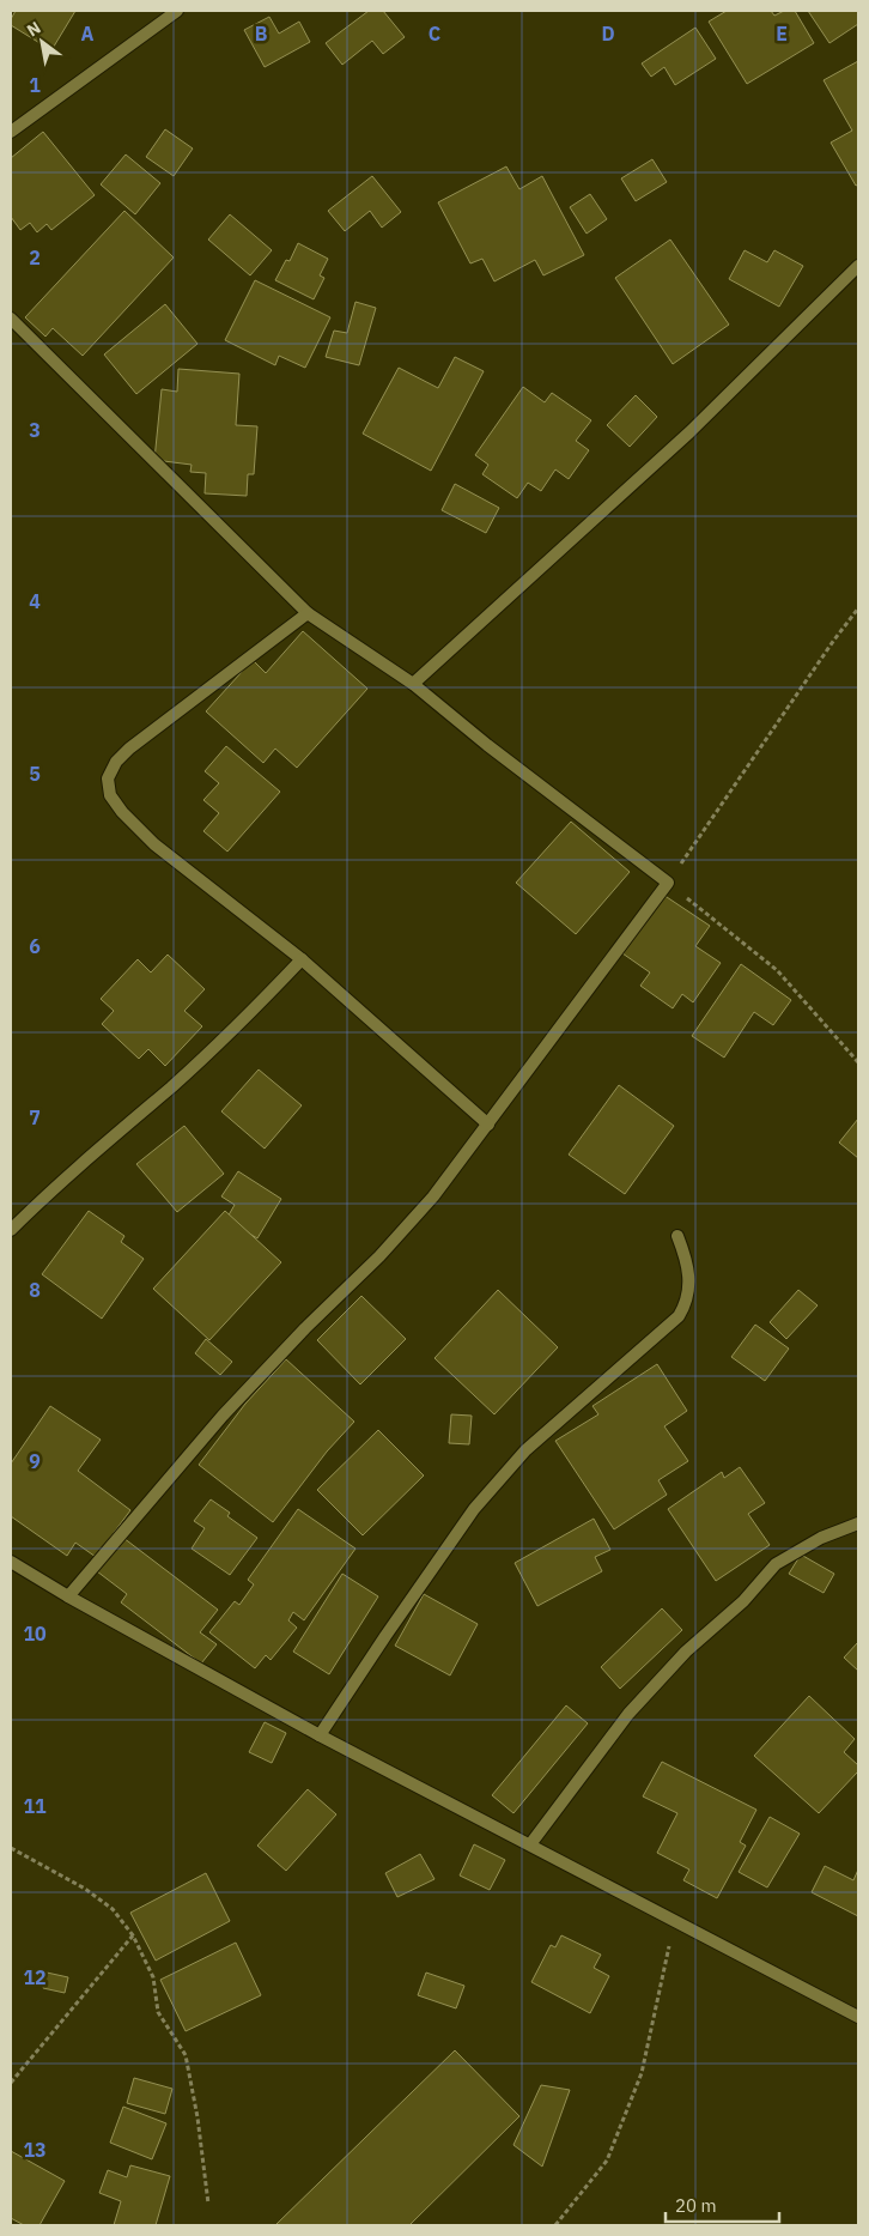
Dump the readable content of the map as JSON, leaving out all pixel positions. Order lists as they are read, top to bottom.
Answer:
{
  "scale_bar": "20 m",
  "north": "top left",
  "grid": {
    "columns": [
      "A",
      "B",
      "C",
      "D",
      "E"
    ],
    "rows": [
      "1",
      "2",
      "3",
      "4",
      "5",
      "6",
      "7",
      "8",
      "9",
      "10",
      "11",
      "12",
      "13"
    ]
  }
}
